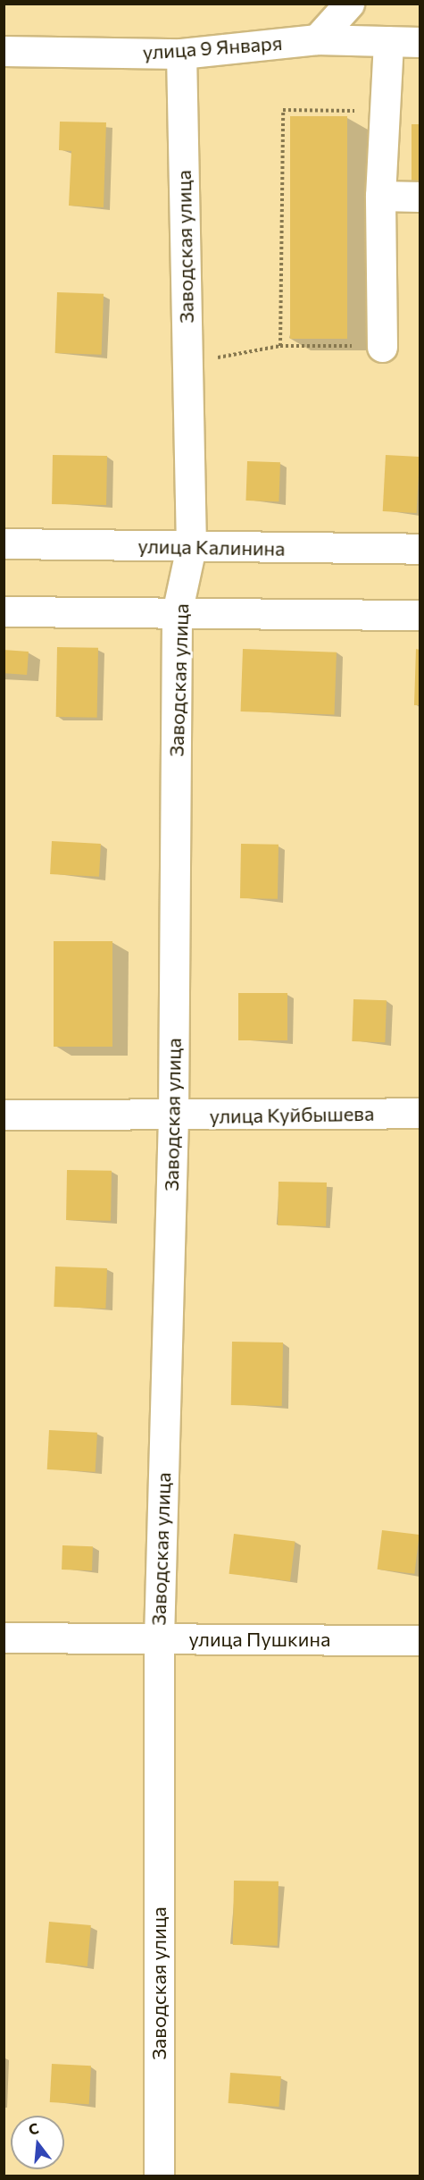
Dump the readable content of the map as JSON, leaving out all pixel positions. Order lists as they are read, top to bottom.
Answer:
{
  "streets": {
    "street": [
      "улица 9 Января",
      "Заводская улица",
      "улица Калинина",
      "улица Куйбышева",
      "улица Пушкина"
    ]
  },
  "crossings": [
    ["улица 9 Января", "Заводская улица"],
    ["Заводская улица", "улица Калинина"],
    ["Заводская улица", "улица Куйбышева"],
    ["Заводская улица", "улица Пушкина"]
  ],
  "north": "top"
}
